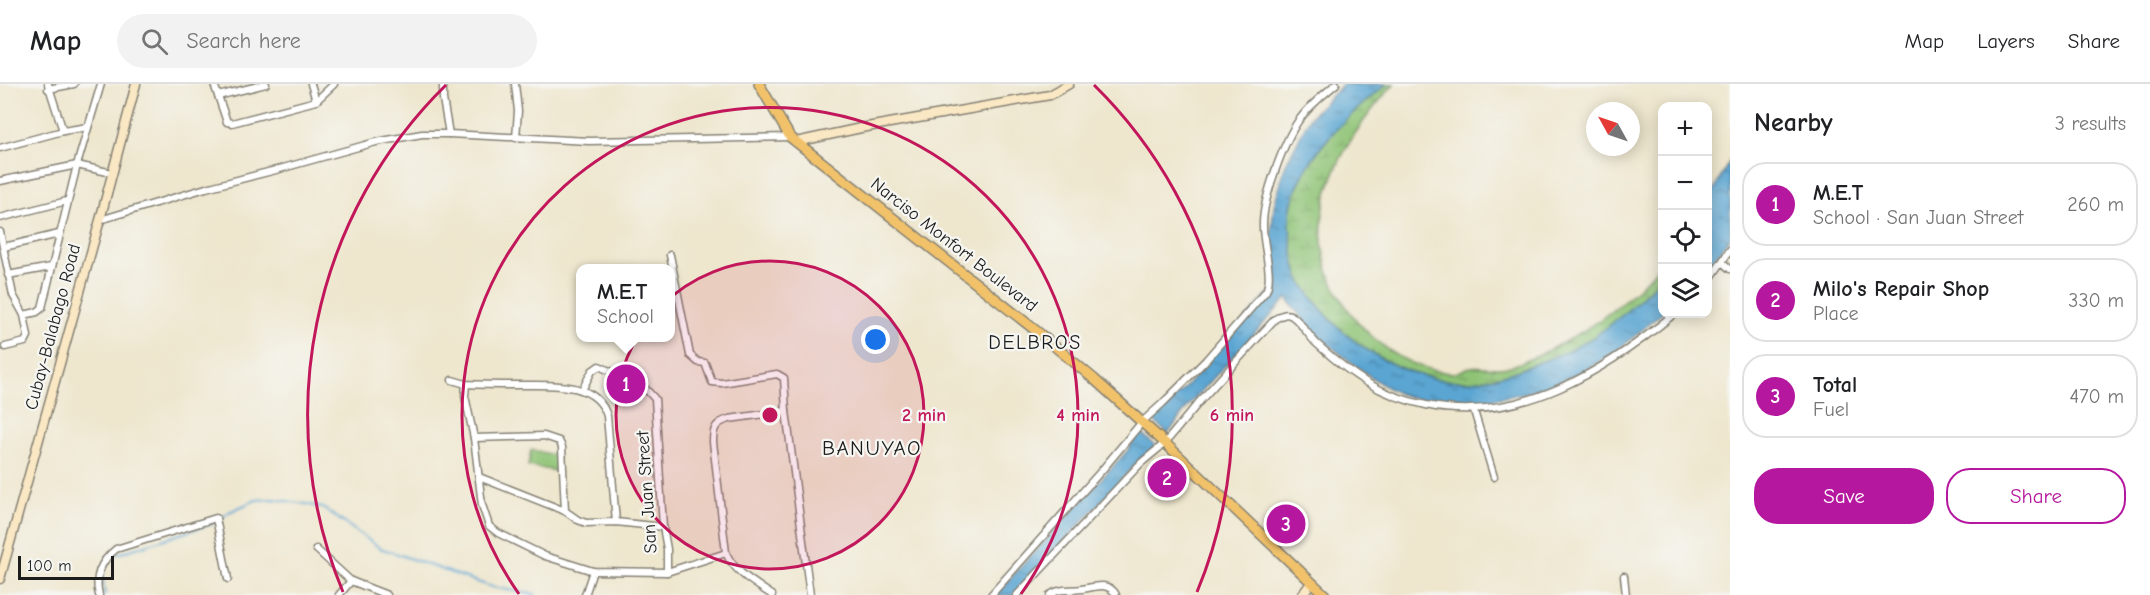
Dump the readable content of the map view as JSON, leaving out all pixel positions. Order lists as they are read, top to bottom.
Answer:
{
  "streets": {
    "main road": ["Narciso Monfort Boulevard", "Cubay-Balabago Road"],
    "street": ["San Juan Street"]
  },
  "districts": ["DELBROS", "BANUYAO"],
  "scale_bar": "100 m",
  "north": "top left",
  "page": {
    "header": "Map",
    "search": "Search here",
    "nav": ["Map", "Layers", "Share"],
    "heading": ["Nearby", "3 results"],
    "map_buttons": ["+", "−"],
    "list": [
      {
        "mark": "1",
        "name": "M.E.T",
        "note": "School · San Juan Street",
        "value": "260 m"
      },
      {
        "mark": "2",
        "name": "Milo's Repair Shop",
        "note": "Place",
        "value": "330 m"
      },
      {
        "mark": "3",
        "name": "Total",
        "note": "Fuel",
        "value": "470 m"
      }
    ],
    "popup": ["M.E.T", "School"],
    "pins": ["1", "2", "3"],
    "buttons": ["Save", "Share"],
    "scale": "100 m"
  },
  "rings": ["2 min", "4 min", "6 min"]
}
